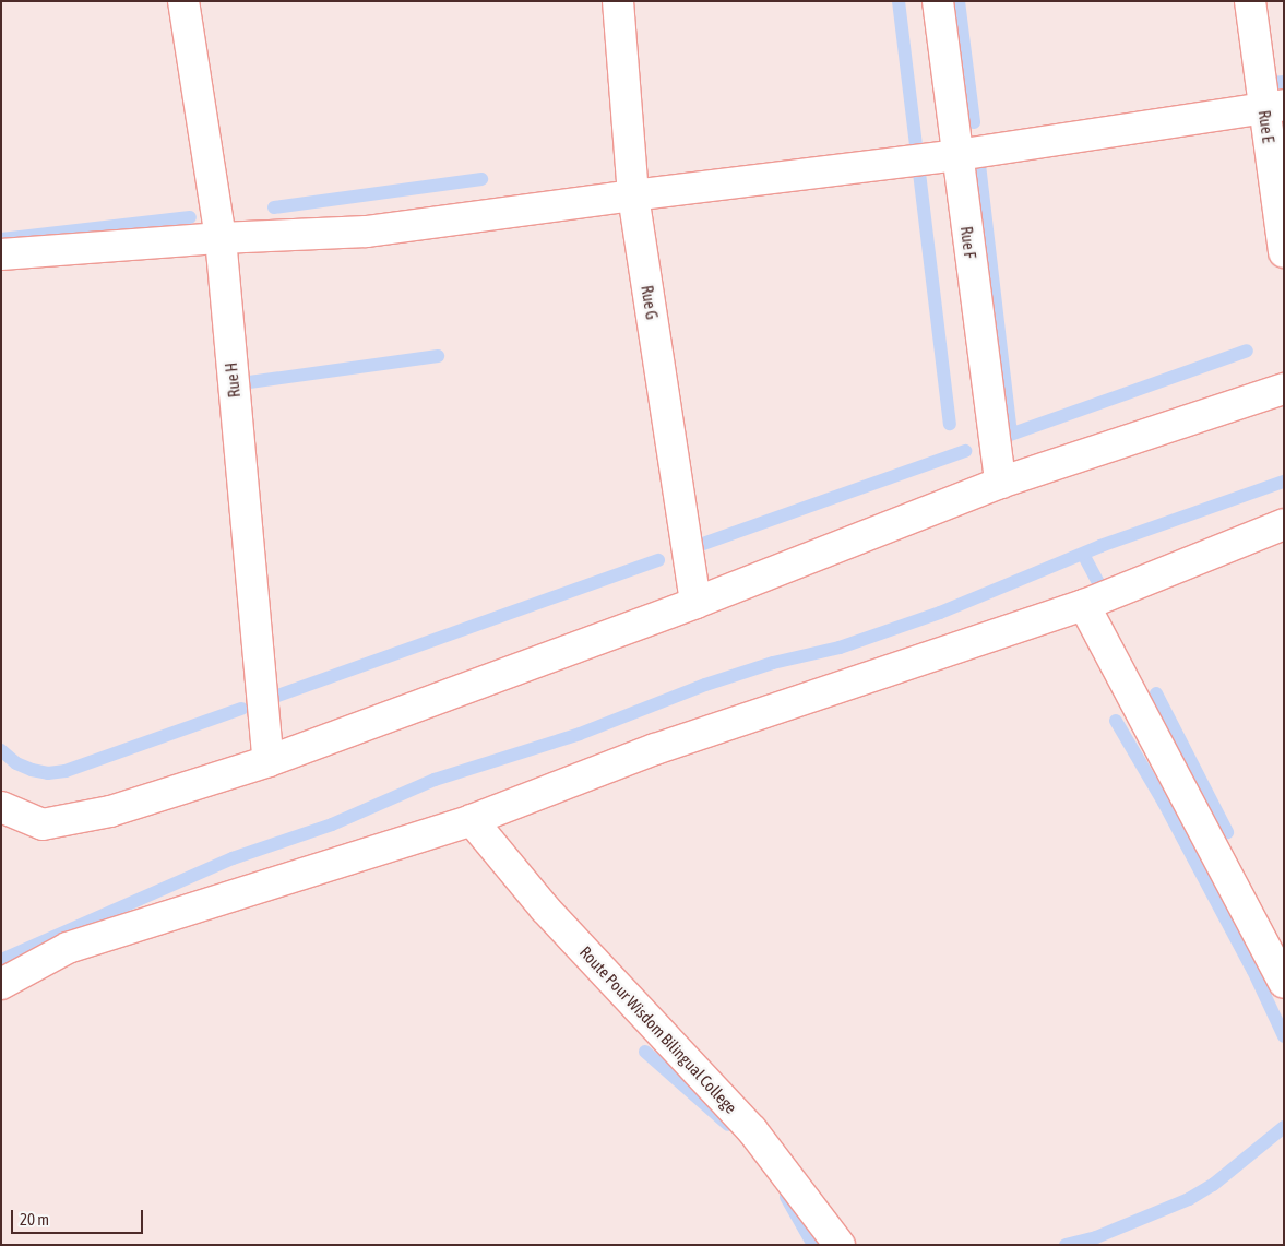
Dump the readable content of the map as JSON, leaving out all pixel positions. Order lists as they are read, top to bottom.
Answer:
{
  "streets": {
    "street": [
      "Rue E",
      "Rue F",
      "Rue G",
      "Rue H",
      "Route Pour Wisdom Bilingual College"
    ]
  },
  "scale_bar": "20 m"
}
